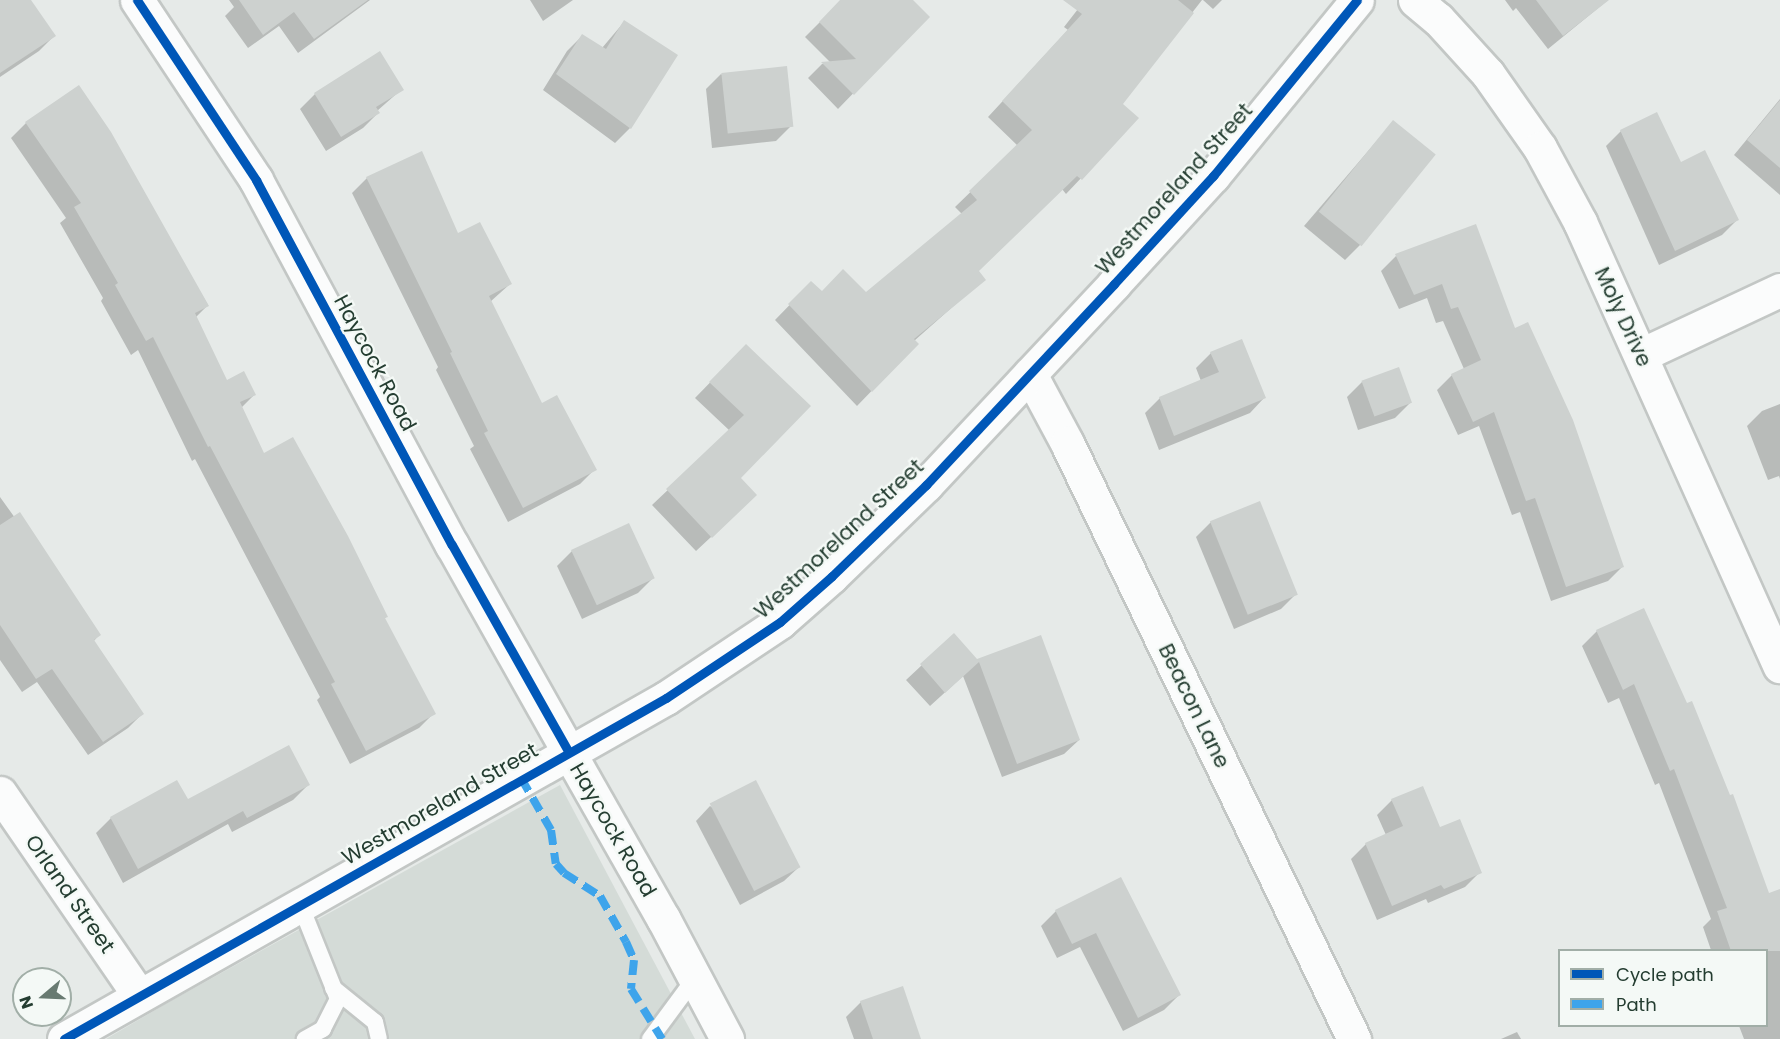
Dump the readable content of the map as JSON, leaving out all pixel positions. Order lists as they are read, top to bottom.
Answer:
{
  "streets": {
    "street": [
      "Westmoreland Street",
      "Moly Drive",
      "Haycock Road",
      "Beacon Lane",
      "Orland Street"
    ]
  },
  "crossings": [
    ["Westmoreland Street", "Haycock Road"],
    ["Westmoreland Street", "Beacon Lane"],
    ["Westmoreland Street", "Orland Street"]
  ],
  "legend": ["Cycle path", "Path"],
  "north": "left"
}
